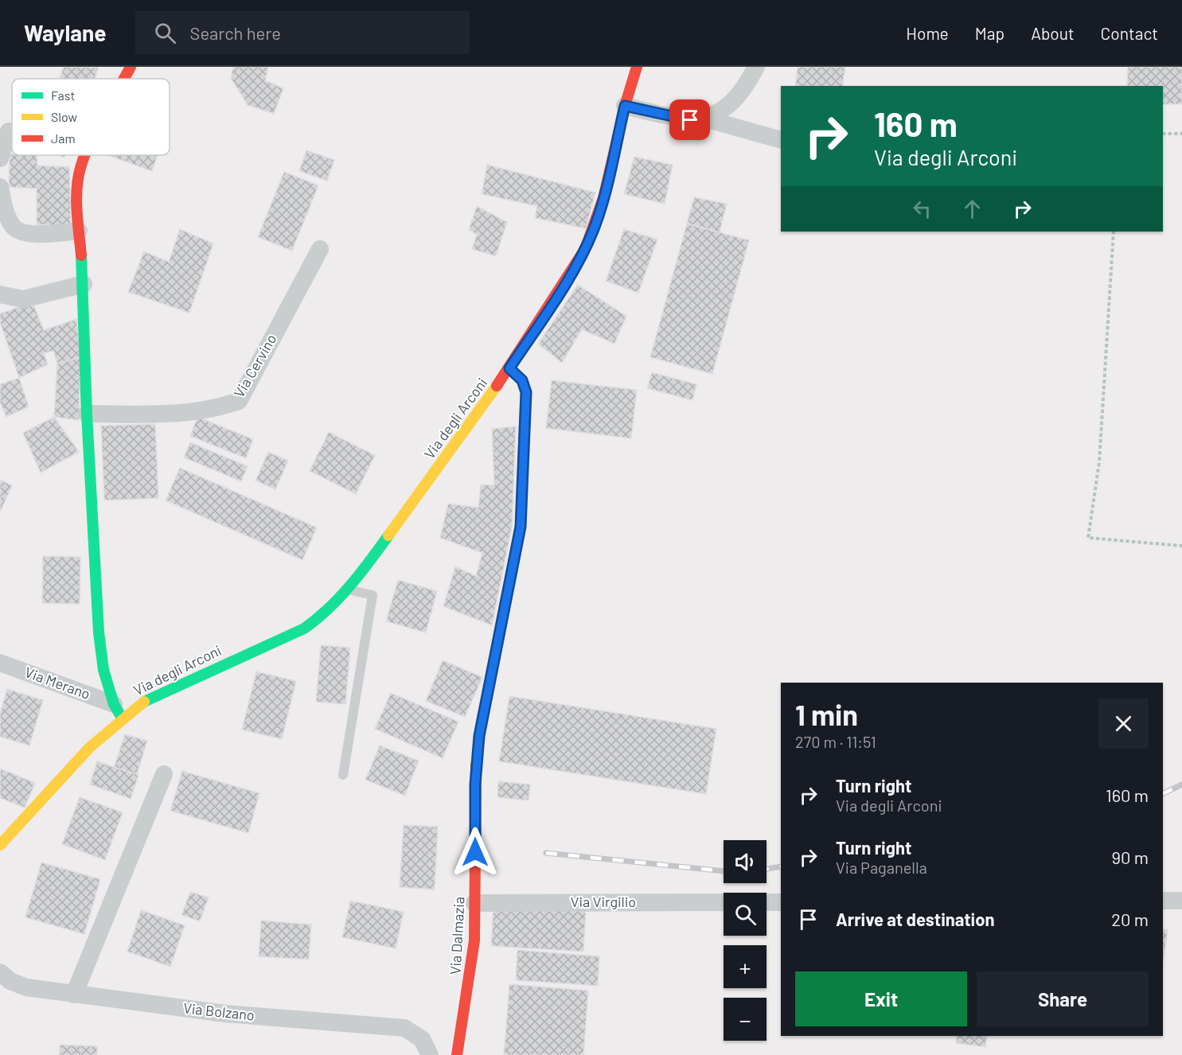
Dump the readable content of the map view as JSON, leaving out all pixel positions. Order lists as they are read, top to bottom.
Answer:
{
  "streets": {
    "street": [
      "Via Cervino",
      "Via degli Arconi",
      "Via Merano",
      "Via Virgilio",
      "Via Dalmazia",
      "Via Bolzano"
    ]
  },
  "crossings": [
    ["Via degli Arconi", "Via Merano"],
    ["Via degli Arconi", "Via Dalmazia"],
    ["Via Virgilio", "Via Dalmazia"]
  ],
  "legend": ["Fast", "Slow", "Jam"],
  "page": {
    "header": "Waylane",
    "search": "Search here",
    "nav": [
      "Home",
      "Map",
      "About",
      "Contact"
    ],
    "turn": ["160 m", "Via degli Arconi"],
    "heading": ["1 min", "270 m · 11:51"],
    "list": [
      {
        "name": "Turn right",
        "note": "Via degli Arconi",
        "value": "160 m"
      },
      {
        "name": "Turn right",
        "note": "Via Paganella",
        "value": "90 m"
      },
      {
        "name": "Arrive at destination",
        "value": "20 m"
      }
    ],
    "map_buttons": ["+", "−"],
    "buttons": ["Exit", "Share"]
  }
}
